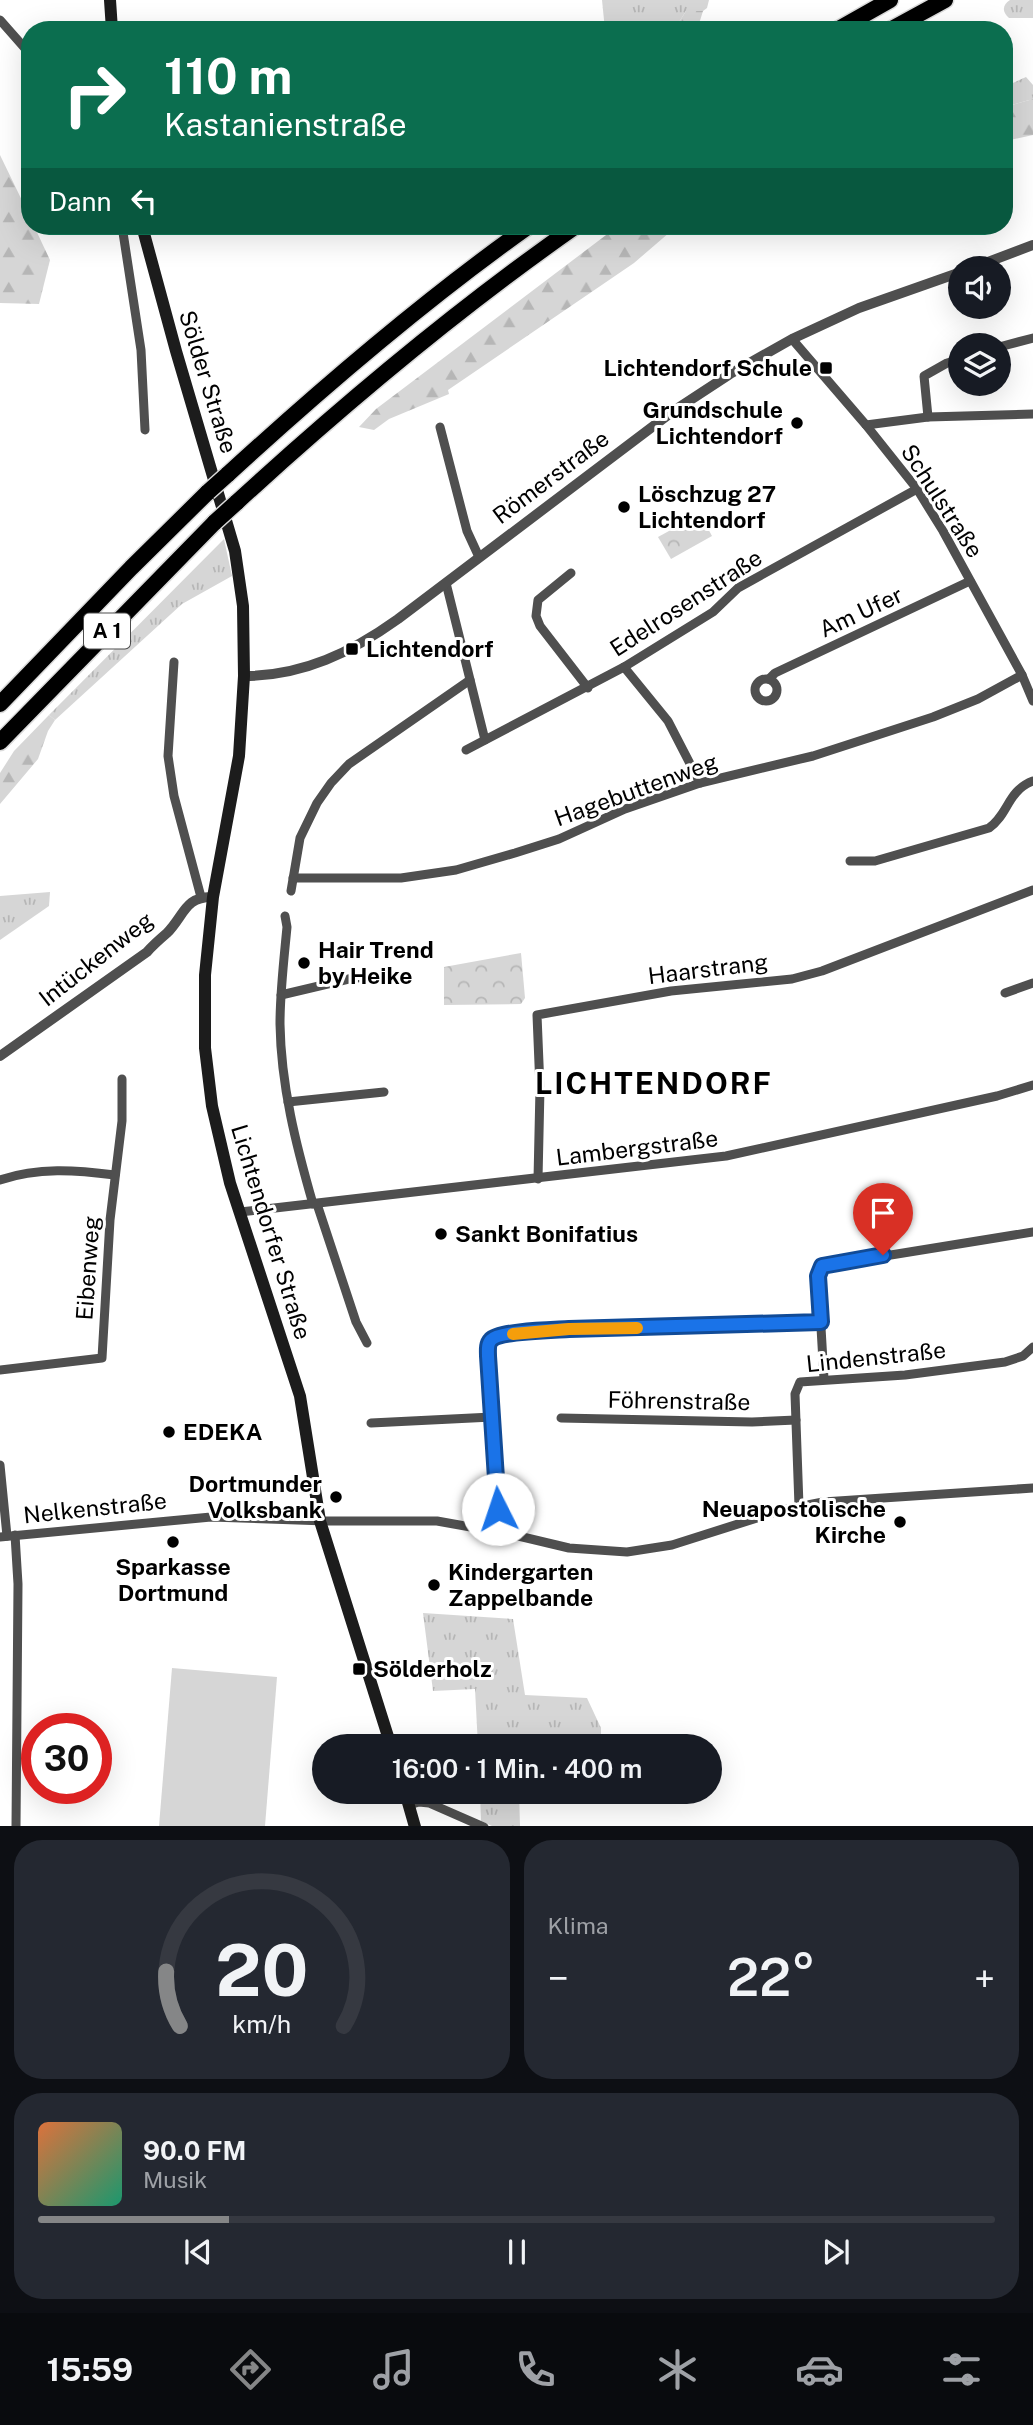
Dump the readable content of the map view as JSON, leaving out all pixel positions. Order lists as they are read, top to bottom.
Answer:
{
  "streets": {
    "highway": ["A 1"],
    "main road": ["Sölder Straße", "Lichtendorfer Straße"],
    "street": [
      "Römerstraße",
      "Schulstraße",
      "Edelrosenstraße",
      "Am Ufer",
      "Hagebuttenweg",
      "Intückenweg",
      "Haarstrang",
      "Lambergstraße",
      "Eibenweg",
      "Lindenstraße",
      "Föhrenstraße",
      "Nelkenstraße"
    ]
  },
  "crossings": [
    ["Sölder Straße", "Lichtendorfer Straße"],
    ["Römerstraße", "Schulstraße"],
    ["Römerstraße", "Lichtendorfer Straße"],
    ["Schulstraße", "Edelrosenstraße"],
    ["Schulstraße", "Am Ufer"],
    ["Schulstraße", "Hagebuttenweg"],
    ["Intückenweg", "Lichtendorfer Straße"],
    ["Haarstrang", "Lambergstraße"],
    ["Lambergstraße", "Lichtendorfer Straße"],
    ["Lichtendorfer Straße", "Nelkenstraße"],
    ["Lindenstraße", "Föhrenstraße"],
    ["Lindenstraße", "Nelkenstraße"]
  ],
  "districts": ["LICHTENDORF"],
  "places": {
    "transit": ["Lichtendorf Schule", "Lichtendorf", "Sölderholz"],
    "other": [
      "Grundschule Lichtendorf",
      "Löschzug 27 Lichtendorf",
      "Hair Trend by Heike",
      "Sankt Bonifatius",
      "EDEKA",
      "Dortmunder Volksbank",
      "Neuapostolische Kirche",
      "Sparkasse Dortmund",
      "Kindergarten Zappelbande"
    ]
  },
  "page": {
    "turn": ["110 m", "Kastanienstraße"],
    "then": "Dann",
    "limit": "30",
    "trip": "16:00 · 1 Min. · 400 m",
    "tile": "Klima",
    "heat": ["−", "22°", "+"],
    "song": ["90.0 FM", "Musik"],
    "tabs": "15:59",
    "gauge": ["20", "km/h"]
  }
}
